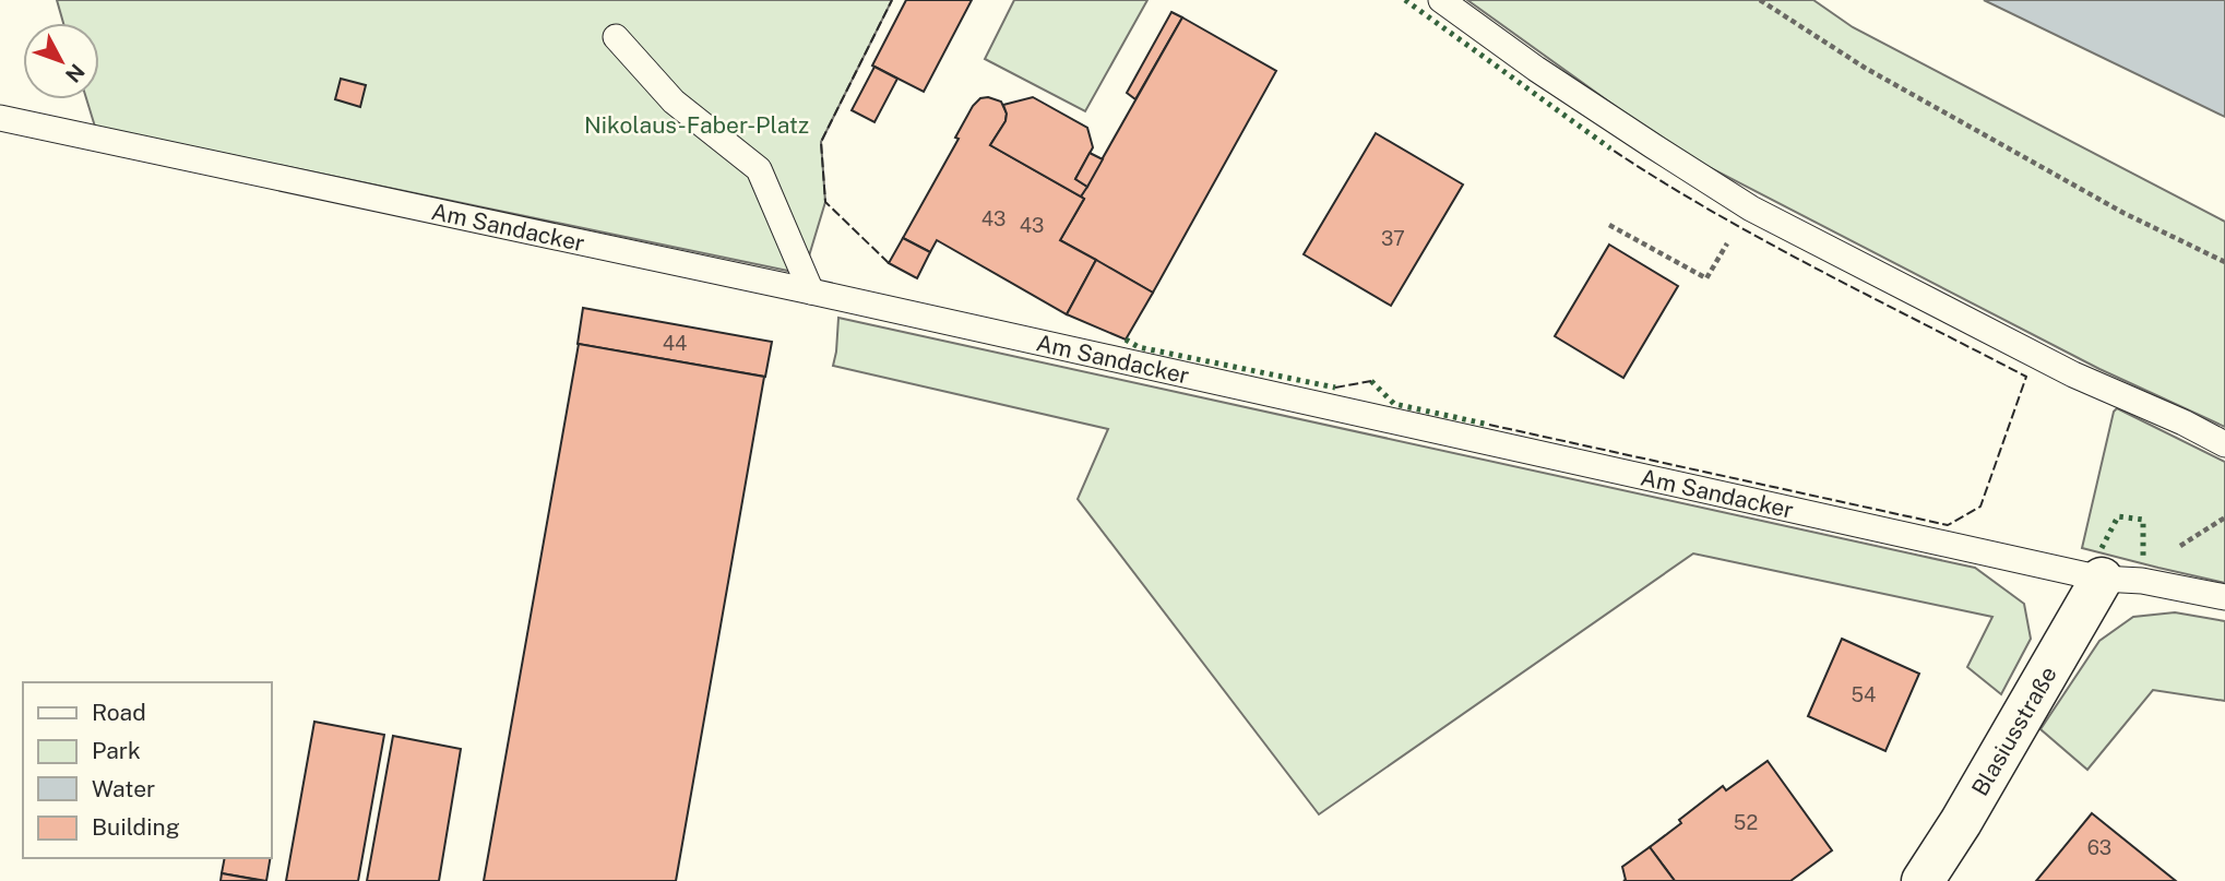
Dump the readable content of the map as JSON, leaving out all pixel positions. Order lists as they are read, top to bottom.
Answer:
{
  "streets": {
    "street": ["Blasiusstraße"],
    "lane": ["Am Sandacker"]
  },
  "crossings": [
    ["Am Sandacker", "Blasiusstraße"]
  ],
  "parks": ["Nikolaus-Faber-Platz"],
  "house_numbers": [
    "43",
    "43",
    "37",
    "44",
    "54",
    "52",
    "63"
  ],
  "legend": [
    "Road",
    "Park",
    "Water",
    "Building"
  ],
  "north": "bottom right"
}
